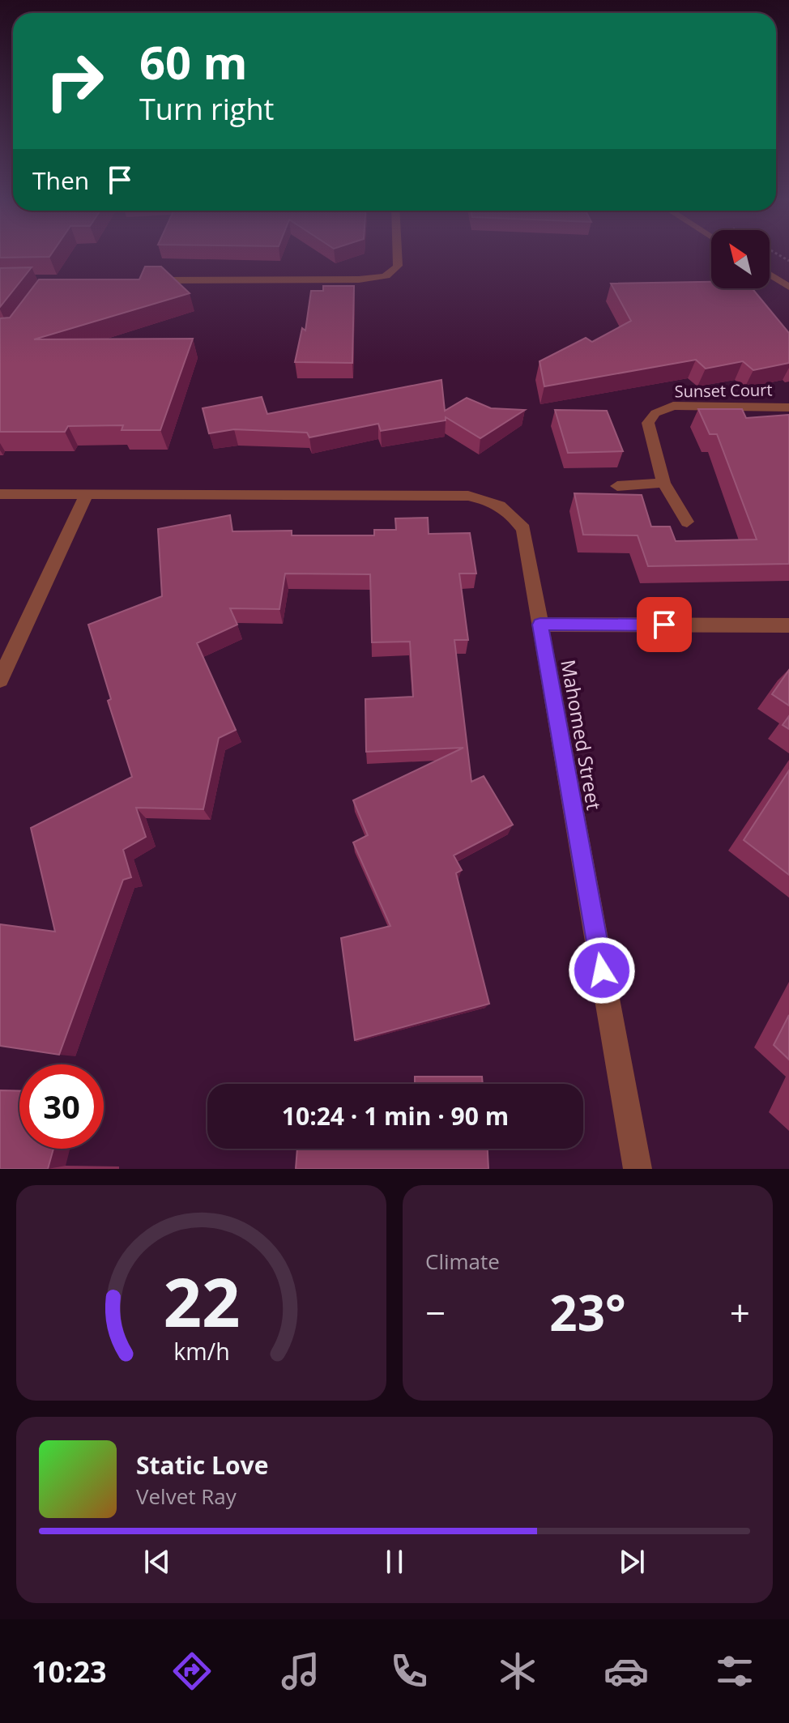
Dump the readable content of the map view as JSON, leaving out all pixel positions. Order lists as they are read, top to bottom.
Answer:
{
  "streets": {
    "street": ["Sunset Court", "Mahomed Street"]
  },
  "north": "top left",
  "page": {
    "turn": ["60 m", "Turn right"],
    "then": "Then",
    "limit": "30",
    "trip": "10:24 · 1 min · 90 m",
    "tile": "Climate",
    "heat": ["−", "23°", "+"],
    "song": ["Static Love", "Velvet Ray"],
    "tabs": "10:23",
    "gauge": ["22", "km/h"]
  }
}
